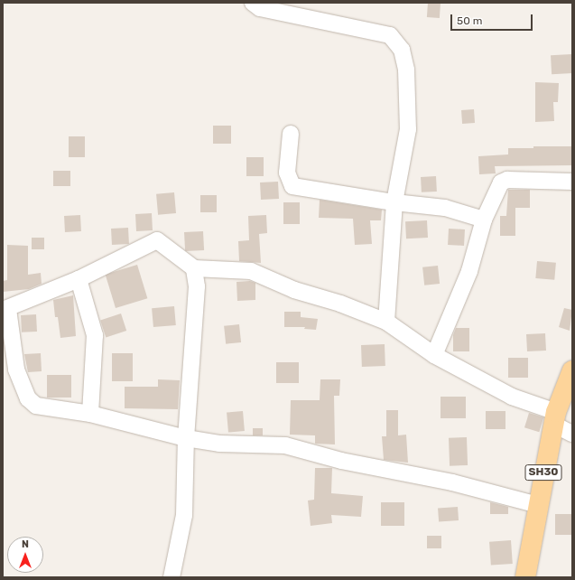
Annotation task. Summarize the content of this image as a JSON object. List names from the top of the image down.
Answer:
{
  "streets": {
    "main road": ["SH30"]
  },
  "scale_bar": "50 m",
  "north": "top"
}
